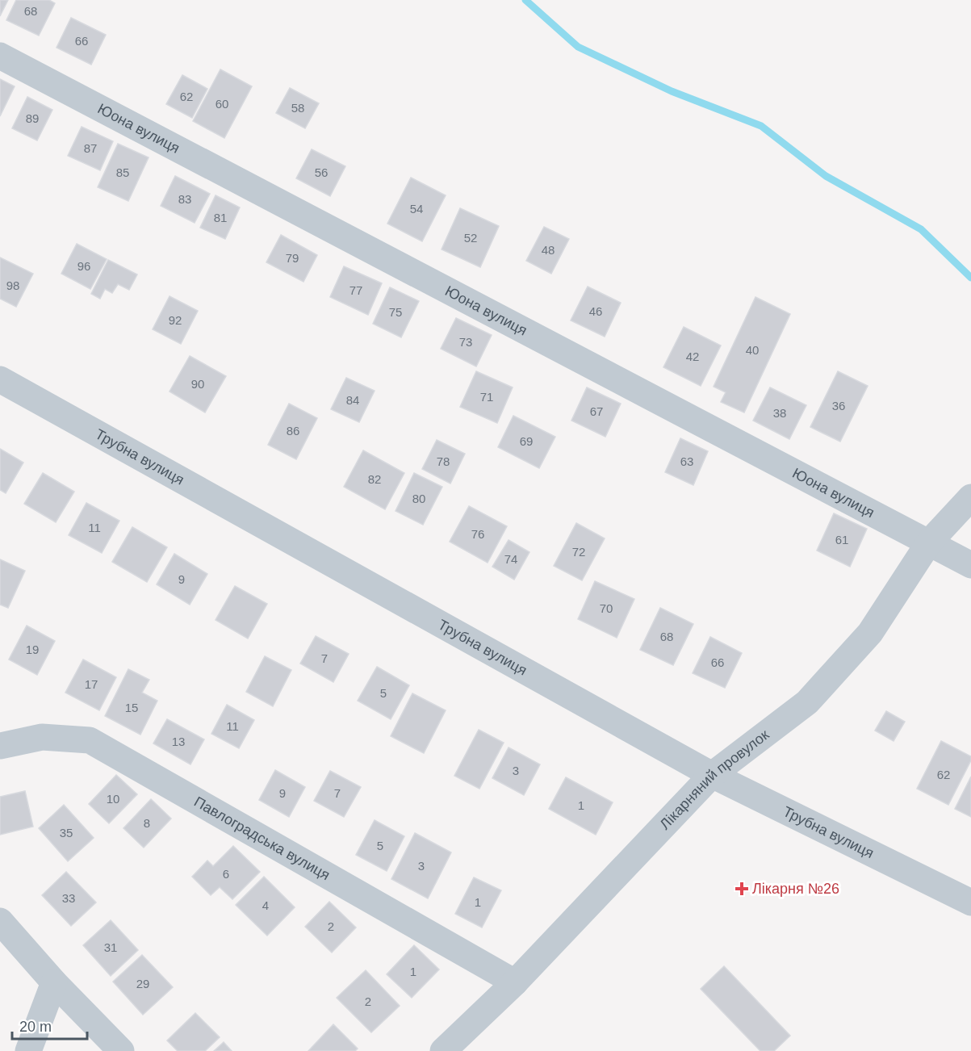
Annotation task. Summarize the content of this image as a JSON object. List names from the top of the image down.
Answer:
{
  "streets": {
    "street": [
      "Юона вулиця",
      "Трубна вулиця",
      "Лікарняний провулок",
      "Павлоградська вулиця"
    ]
  },
  "crossings": [
    ["Юона вулиця", "Лікарняний провулок"],
    ["Трубна вулиця", "Лікарняний провулок"],
    ["Лікарняний провулок", "Павлоградська вулиця"]
  ],
  "places": {
    "health": ["Лікарня №26"]
  },
  "house_numbers": [
    "68",
    "66",
    "62",
    "60",
    "58",
    "89",
    "87",
    "85",
    "56",
    "83",
    "54",
    "81",
    "52",
    "48",
    "79",
    "96",
    "98",
    "77",
    "46",
    "75",
    "92",
    "73",
    "40",
    "42",
    "90",
    "71",
    "84",
    "36",
    "67",
    "38",
    "86",
    "69",
    "78",
    "63",
    "82",
    "80",
    "11",
    "76",
    "61",
    "72",
    "74",
    "9",
    "70",
    "68",
    "19",
    "7",
    "66",
    "17",
    "5",
    "15",
    "11",
    "13",
    "3",
    "62",
    "9",
    "7",
    "10",
    "1",
    "8",
    "35",
    "5",
    "3",
    "6",
    "33",
    "1",
    "4",
    "2",
    "31",
    "1",
    "29",
    "2"
  ],
  "scale_bar": "20 m"
}
